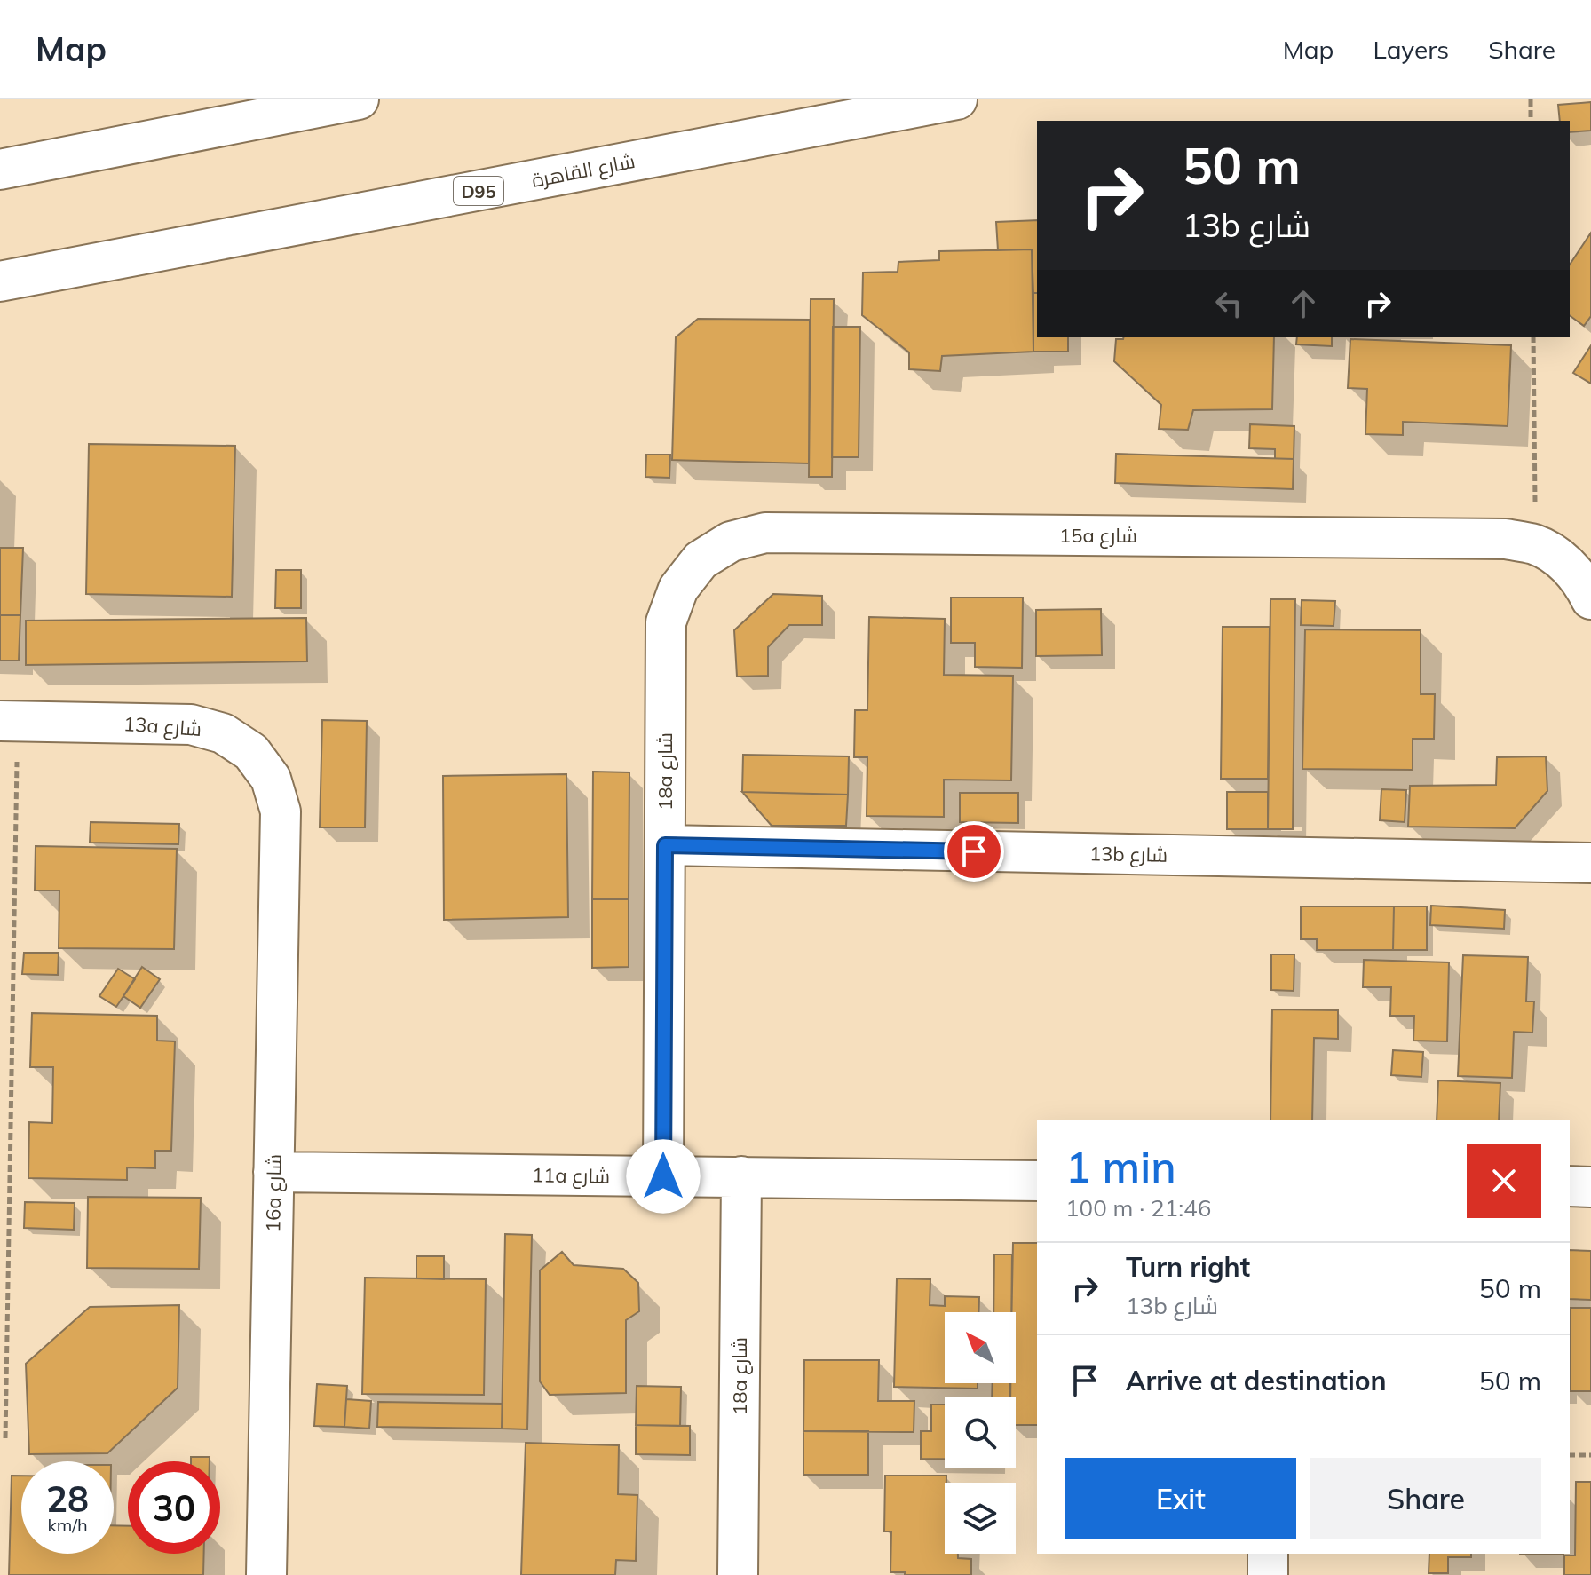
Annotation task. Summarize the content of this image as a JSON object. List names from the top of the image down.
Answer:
{
  "streets": {
    "street": [
      "شارع القاهرة",
      "D95",
      "15a شارع",
      "13a شارع",
      "18a شارع",
      "13b شارع",
      "11a شارع",
      "16a شارع"
    ]
  },
  "crossings": [
    ["15a شارع", "18a شارع"],
    ["13a شارع", "16a شارع"],
    ["18a شارع", "13b شارع"],
    ["18a شارع", "11a شارع"],
    ["11a شارع", "16a شارع"]
  ],
  "north": "top left",
  "page": {
    "header": "Map",
    "nav": ["Map", "Layers", "Share"],
    "turn": ["50 m", "13b شارع"],
    "heading": ["1 min", "100 m · 21:46"],
    "list": [
      {
        "name": "Turn right",
        "note": "13b شارع",
        "value": "50 m"
      },
      {
        "name": "Arrive at destination",
        "value": "50 m"
      }
    ],
    "buttons": ["Exit", "Share"],
    "speed": "28 km/h",
    "limit": "30"
  }
}
